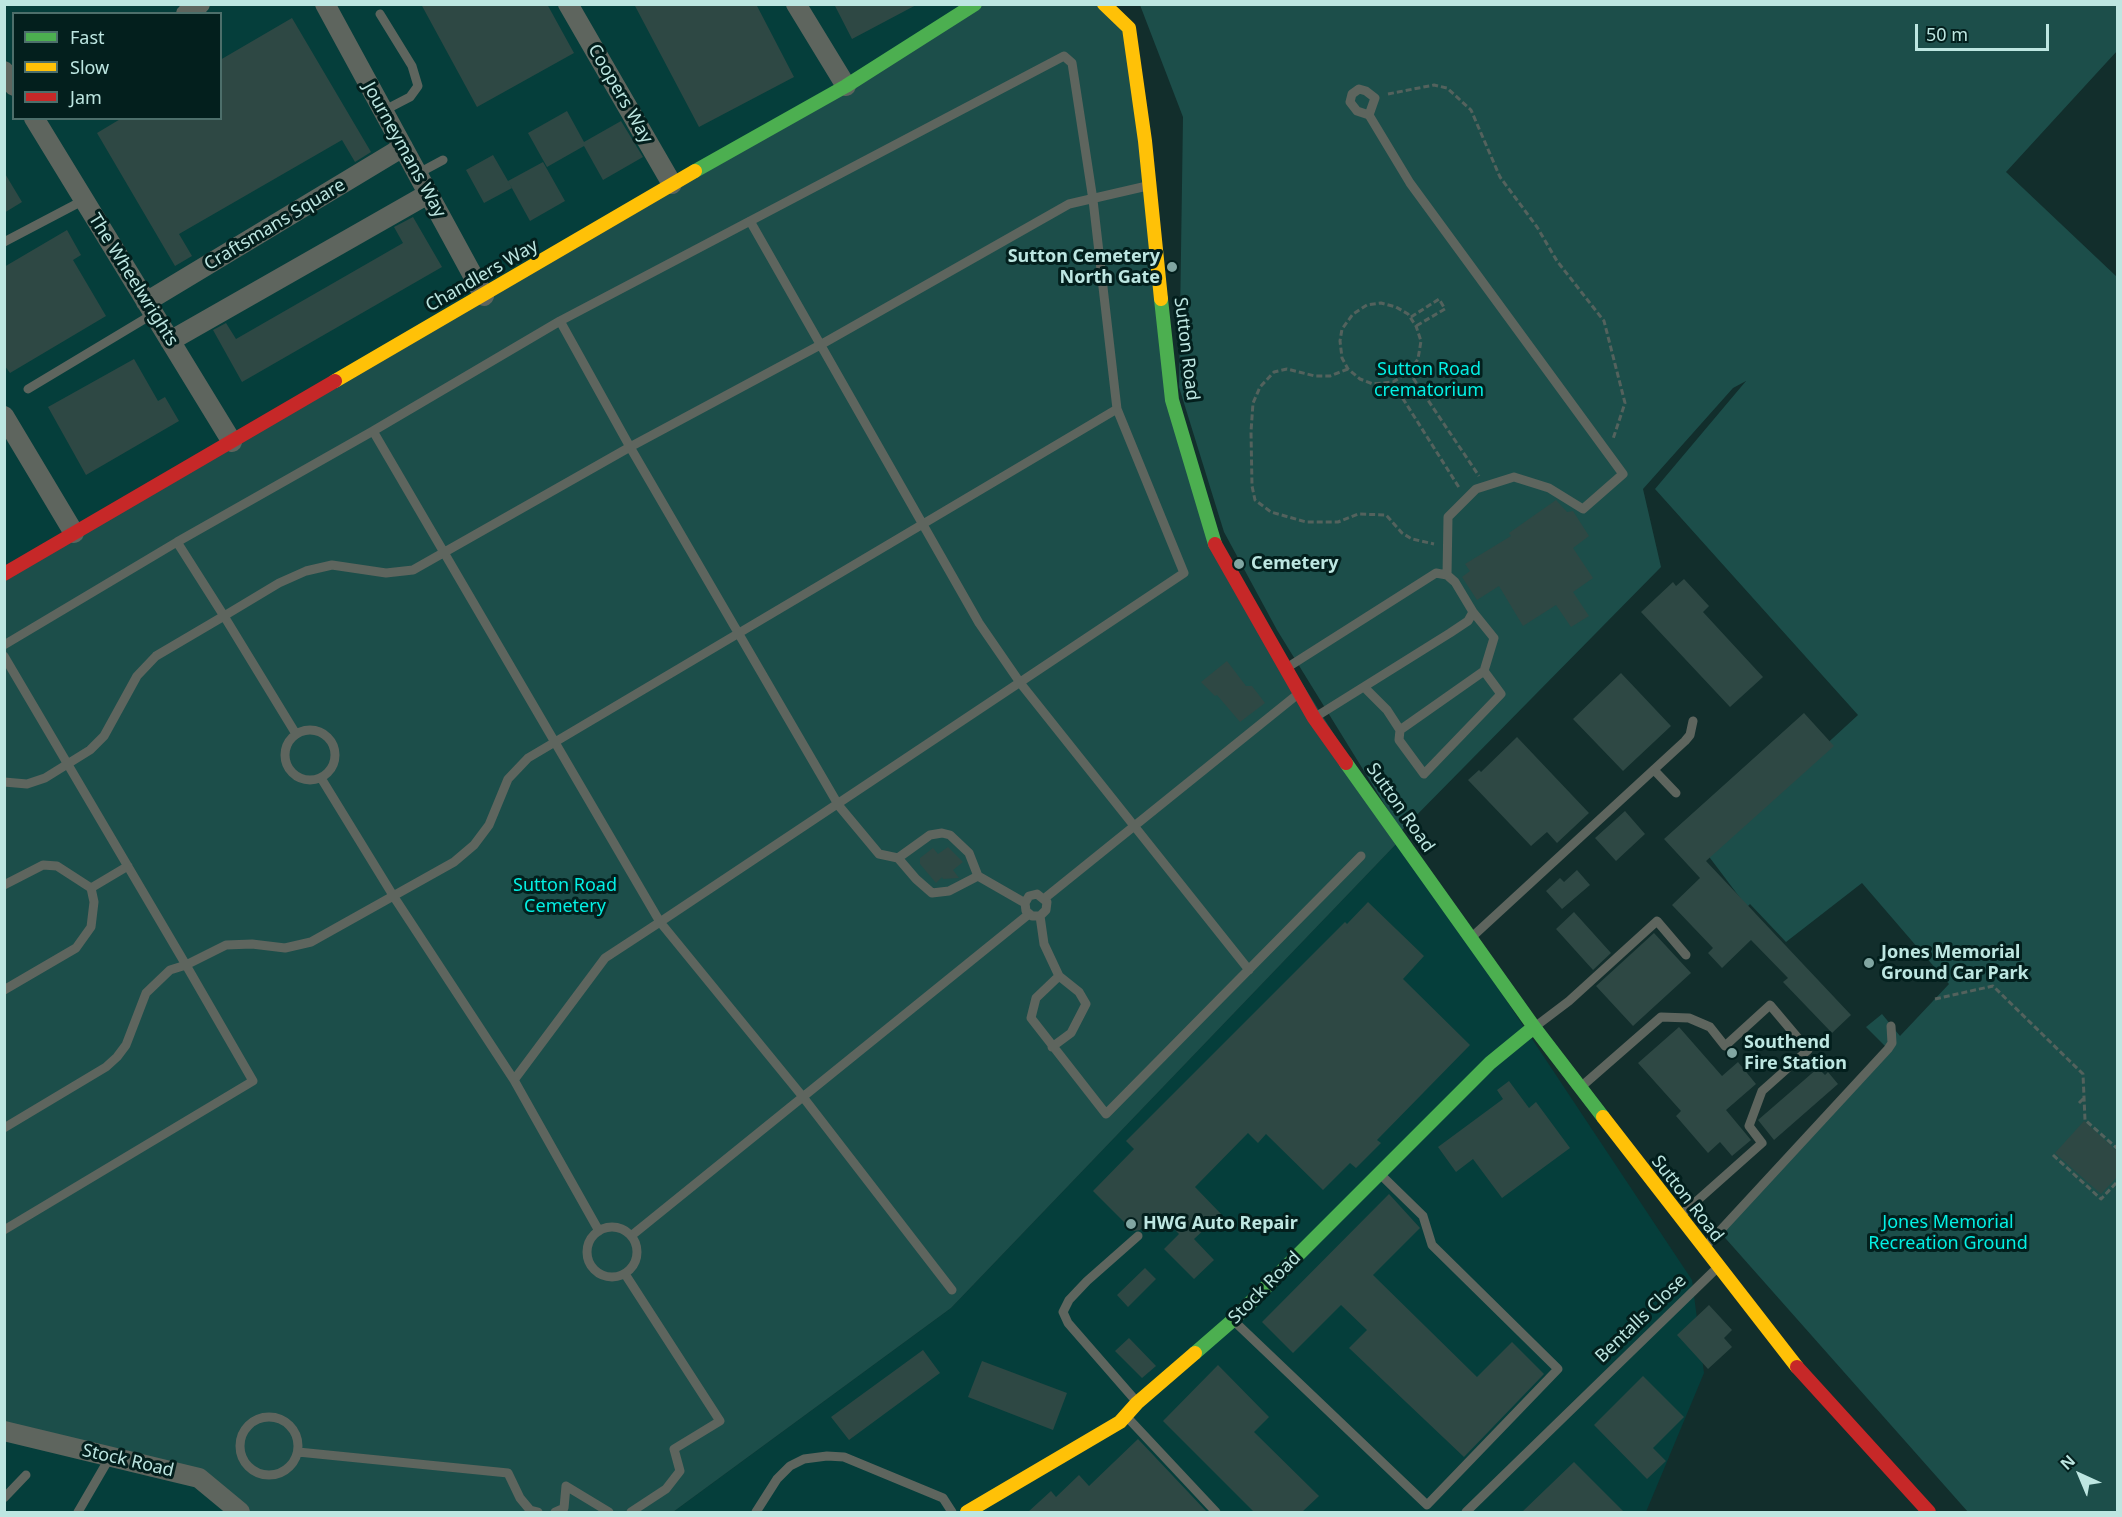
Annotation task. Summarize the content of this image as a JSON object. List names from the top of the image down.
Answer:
{
  "streets": {
    "street": [
      "Coopers Way",
      "Journeymans Way",
      "Craftsmans Square",
      "Chandlers Way",
      "The Wheelwrights",
      "Sutton Road",
      "Stock Road"
    ],
    "lane": ["Bentalls Close"]
  },
  "crossings": [
    ["Coopers Way", "Chandlers Way"],
    ["Journeymans Way", "Craftsmans Square"],
    ["Journeymans Way", "Chandlers Way"],
    ["Craftsmans Square", "The Wheelwrights"],
    ["Chandlers Way", "The Wheelwrights"],
    ["Sutton Road", "Stock Road"],
    ["Sutton Road", "Bentalls Close"]
  ],
  "parks": ["Sutton Road crematorium", "Sutton Road Cemetery", "Jones Memorial Recreation Ground"],
  "places": [
    "Sutton Cemetery North Gate",
    "Cemetery",
    "Jones Memorial Ground Car Park",
    "Southend Fire Station",
    "HWG Auto Repair"
  ],
  "legend": ["Fast", "Slow", "Jam"],
  "scale_bar": "50 m",
  "north": "top left"
}
